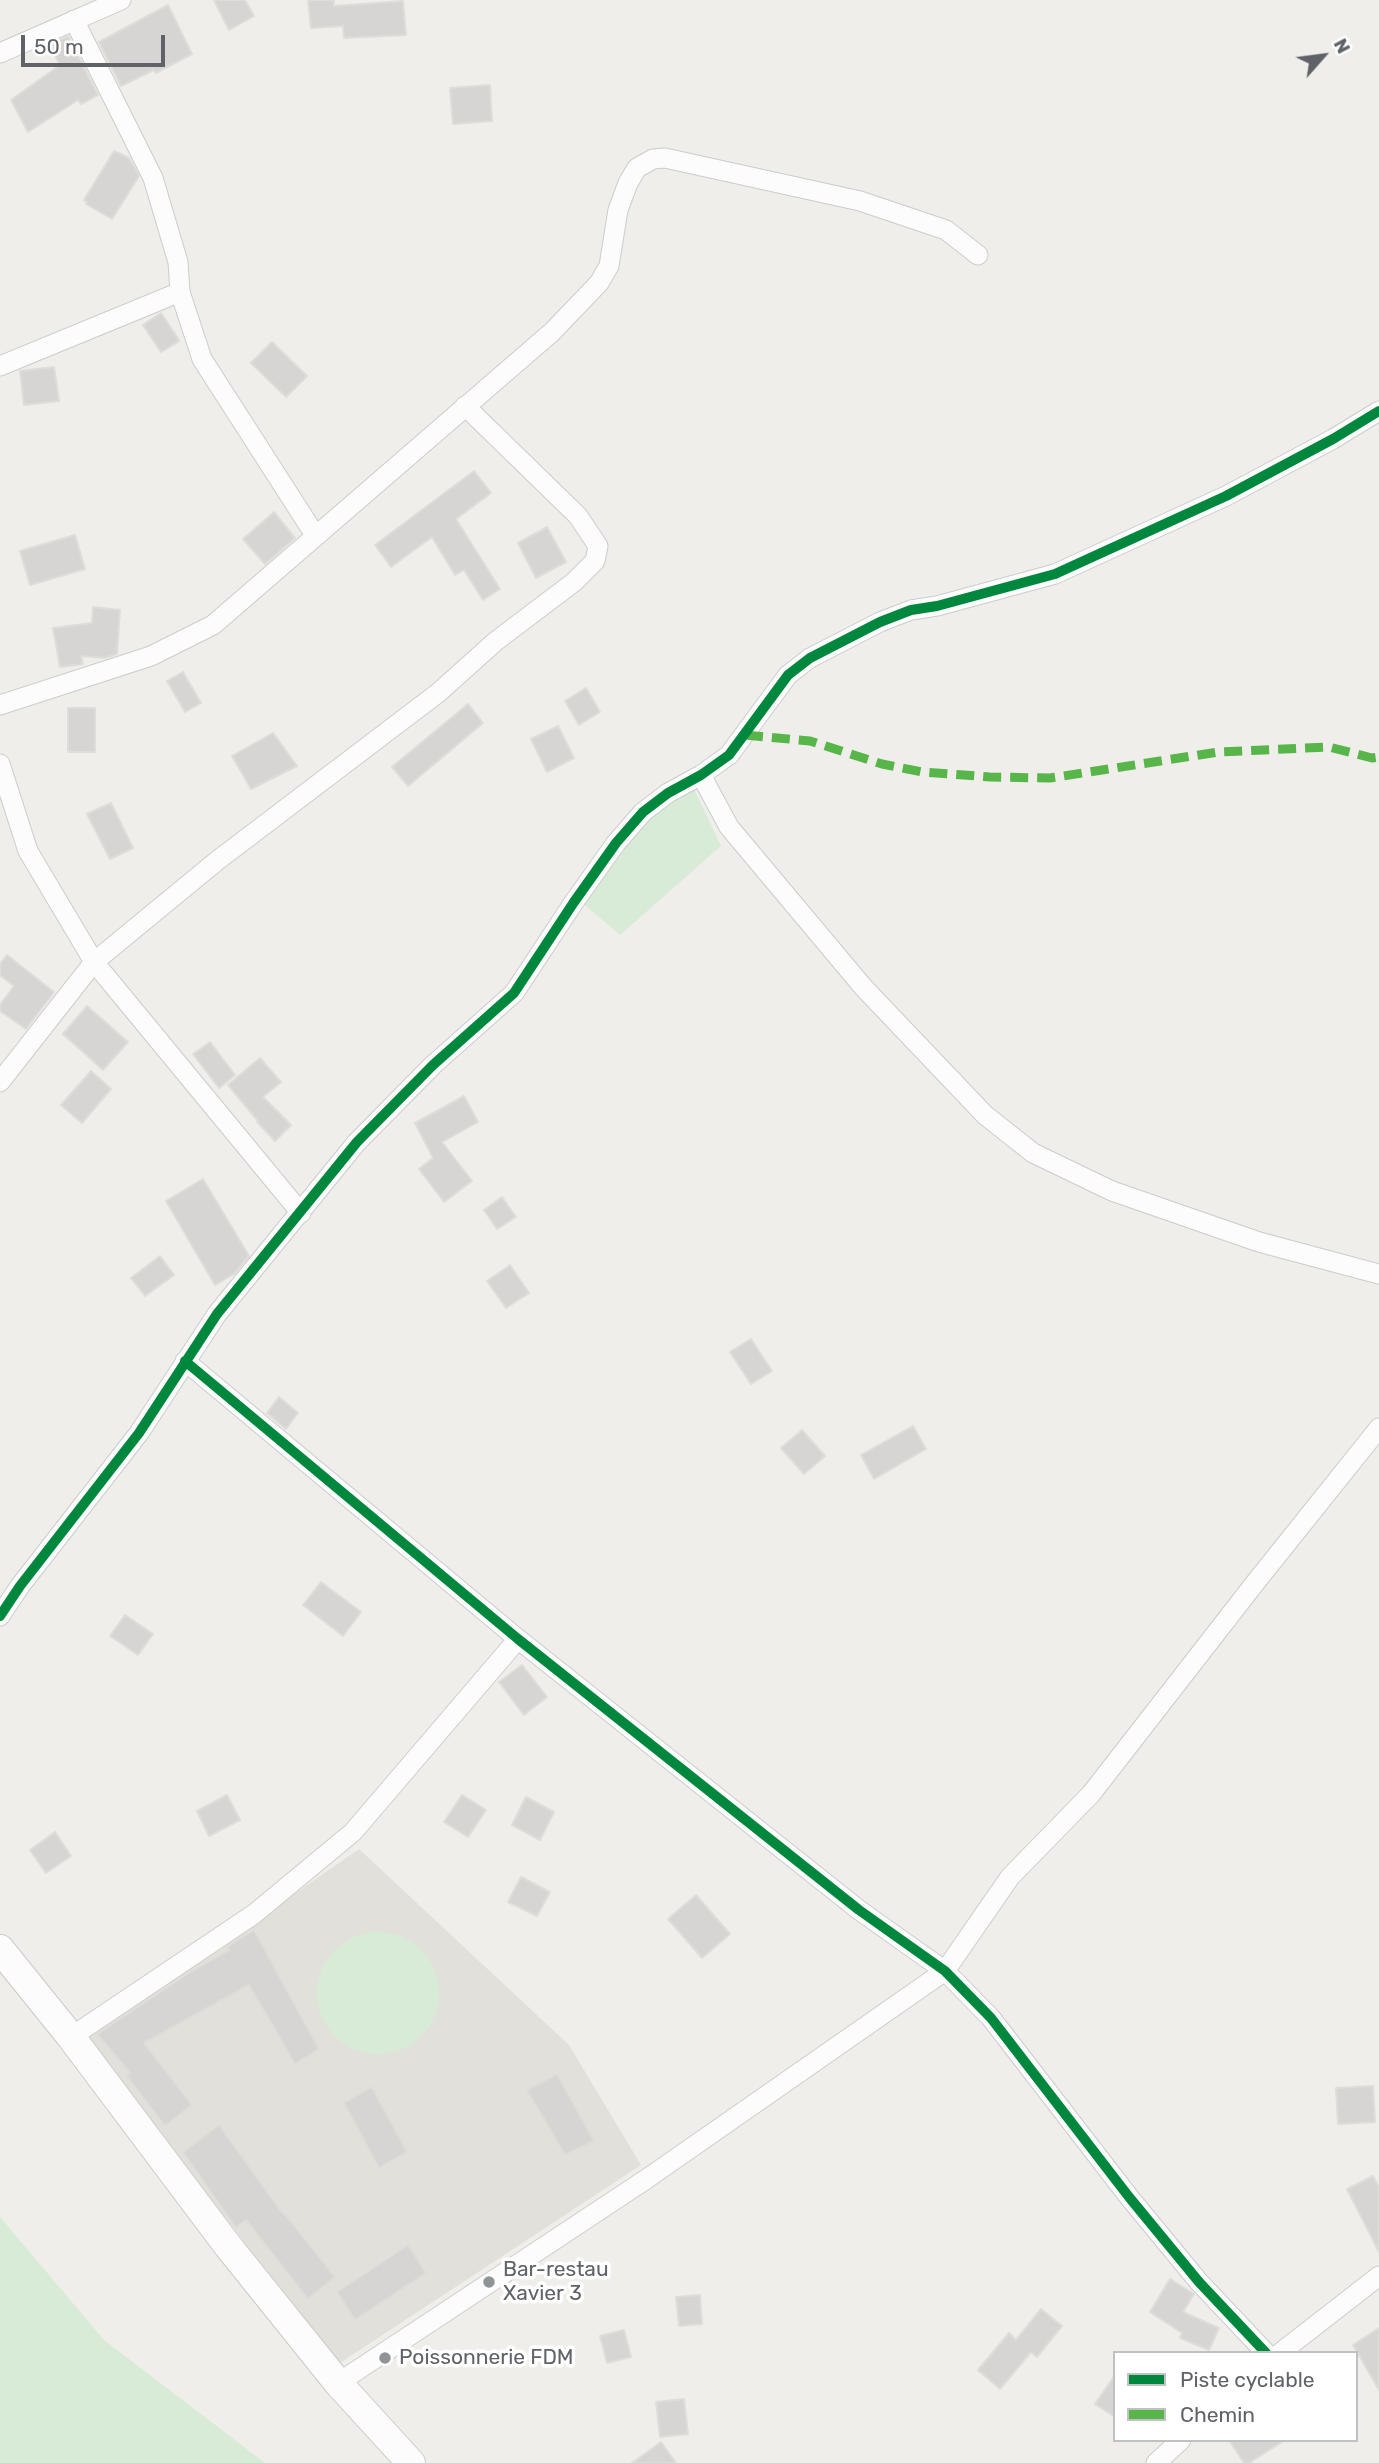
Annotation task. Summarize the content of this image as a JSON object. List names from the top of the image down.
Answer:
{
  "places": ["Bar-restau Xavier 3", "Poissonnerie FDM"],
  "legend": ["Piste cyclable", "Chemin"],
  "scale_bar": "50 m",
  "north": "top right"
}
